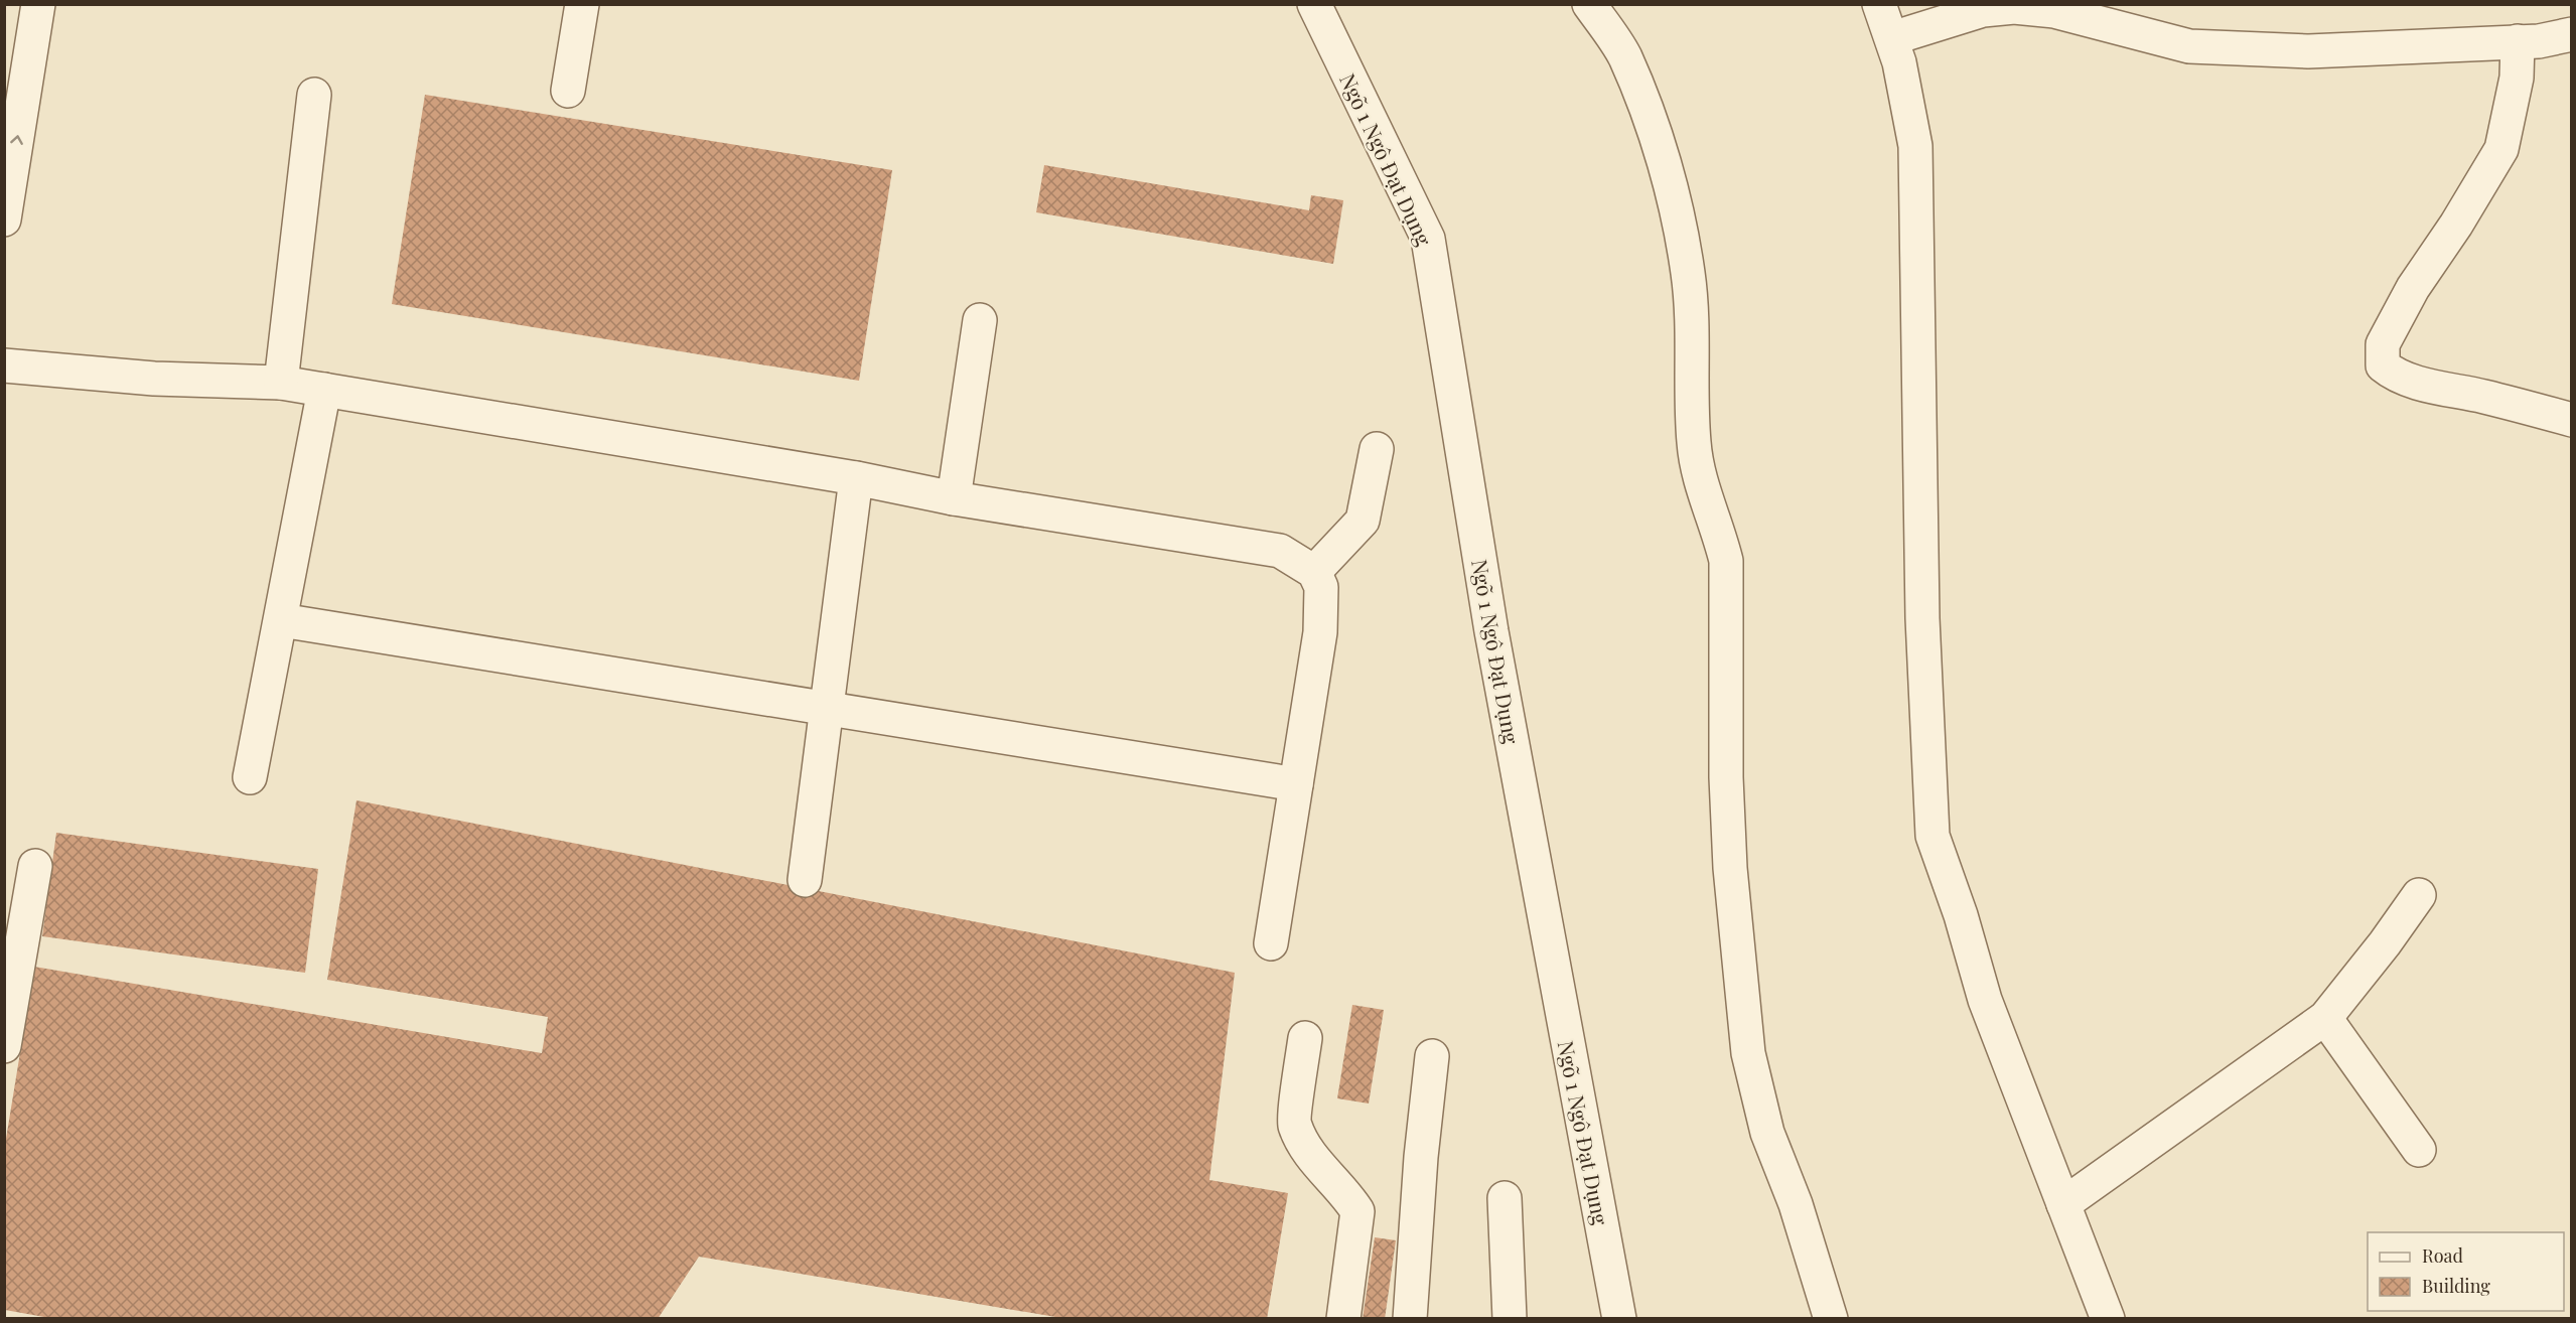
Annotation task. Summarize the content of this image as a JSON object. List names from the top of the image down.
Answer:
{
  "streets": {
    "street": ["Ngõ 1 Ngô Đạt Dụng"]
  },
  "legend": ["Road", "Building"]
}
